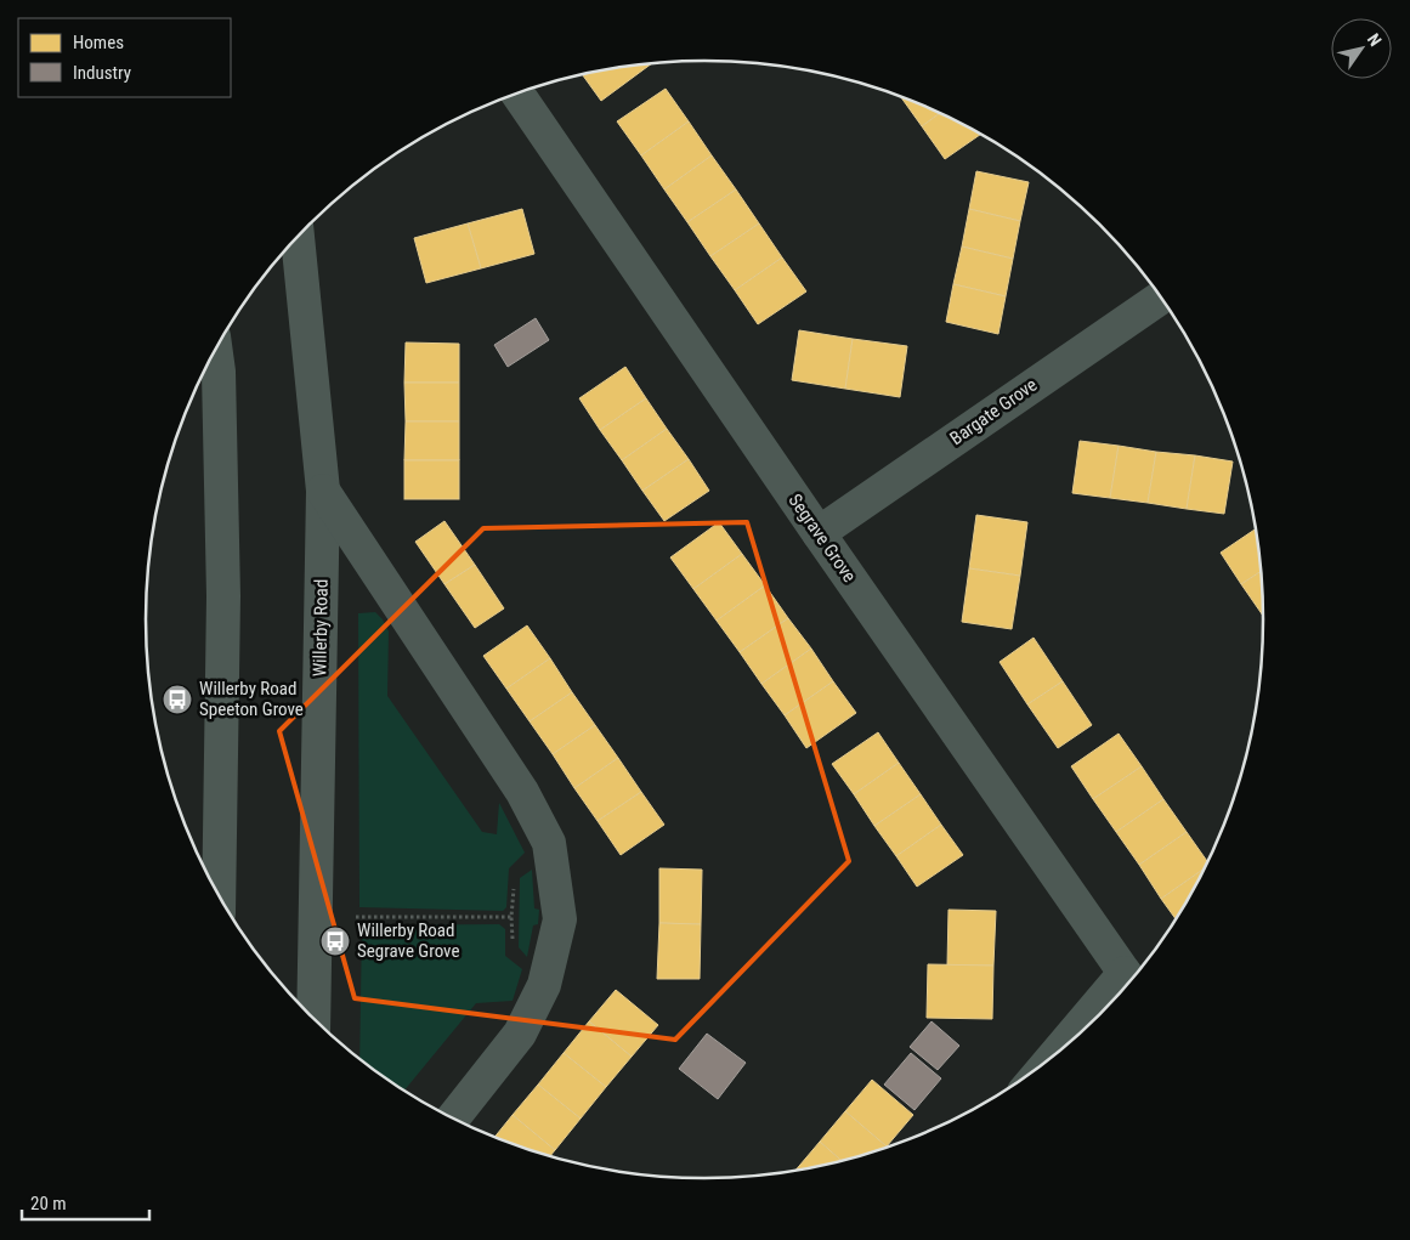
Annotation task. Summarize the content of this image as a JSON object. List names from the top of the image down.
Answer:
{
  "streets": {
    "street": ["Bargate Grove", "Segrave Grove", "Willerby Road"]
  },
  "crossings": [
    ["Bargate Grove", "Segrave Grove"]
  ],
  "places": {
    "bus stop": ["Willerby Road Speeton Grove", "Willerby Road Segrave Grove"]
  },
  "legend": ["Homes", "Industry"],
  "scale_bar": "20 m",
  "north": "top right"
}
